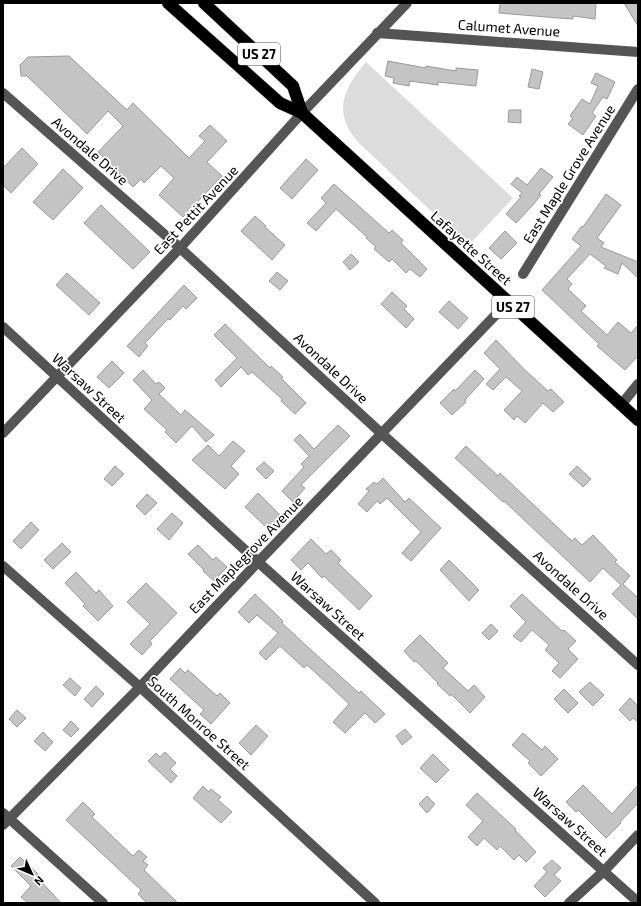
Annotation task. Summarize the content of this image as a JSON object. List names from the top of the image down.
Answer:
{
  "streets": {
    "highway": ["US 27", "Lafayette Street"],
    "street": [
      "Calumet Avenue",
      "Avondale Drive",
      "East Maple Grove Avenue",
      "East Pettit Avenue",
      "Warsaw Street",
      "East Maplegrove Avenue",
      "South Monroe Street"
    ]
  },
  "crossings": [
    ["Calumet Avenue", "East Pettit Avenue"],
    ["Avondale Drive", "East Pettit Avenue"],
    ["Avondale Drive", "East Maplegrove Avenue"],
    ["East Pettit Avenue", "Lafayette Street"],
    ["East Pettit Avenue", "Warsaw Street"],
    ["Lafayette Street", "East Maplegrove Avenue"],
    ["Warsaw Street", "East Maplegrove Avenue"],
    ["East Maplegrove Avenue", "South Monroe Street"]
  ],
  "north": "bottom right"
}
